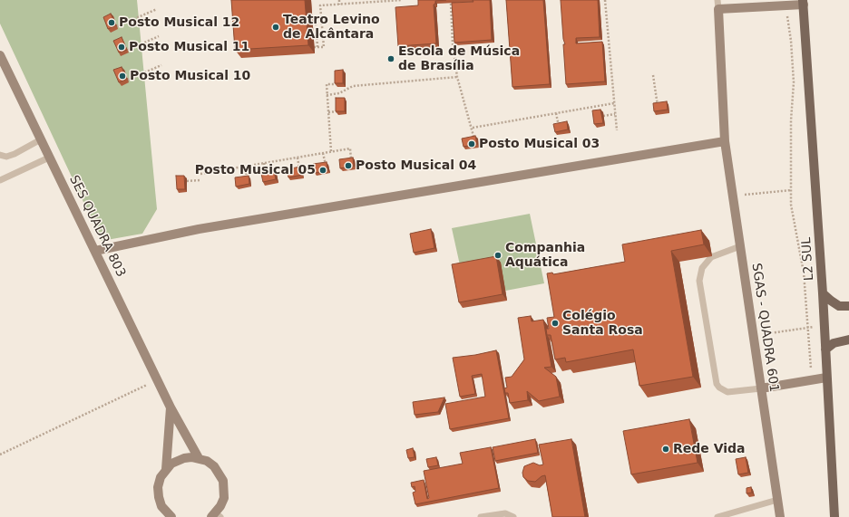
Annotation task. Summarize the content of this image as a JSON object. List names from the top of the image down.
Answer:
{
  "streets": {
    "main road": ["L2 SUL"],
    "street": ["SES QUADRA 803", "SGAS - QUADRA 601"]
  },
  "places": [
    "Posto Musical 12",
    "Teatro Levino de Alcântara",
    "Posto Musical 11",
    "Escola de Música de Brasília",
    "Posto Musical 10",
    "Posto Musical 03",
    "Posto Musical 04",
    "Posto Musical 05",
    "Companhia Aquática",
    "Colégio Santa Rosa",
    "Rede Vida"
  ]
}
